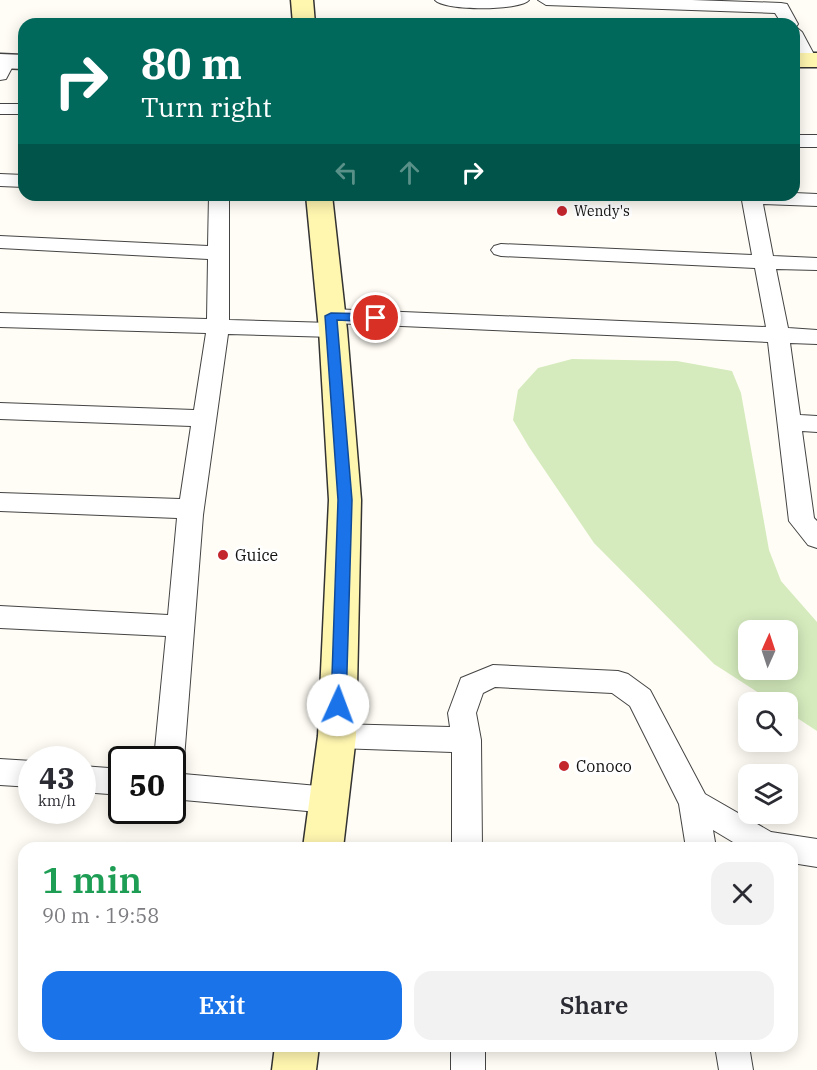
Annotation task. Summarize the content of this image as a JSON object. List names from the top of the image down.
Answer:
{
  "places": ["Wendy's", "Guice", "Conoco"],
  "north": "top",
  "page": {
    "turn": ["80 m", "Turn right"],
    "speed": "43 km/h",
    "limit": "50",
    "heading": ["1 min", "90 m · 19:58"],
    "buttons": ["Exit", "Share"]
  }
}
